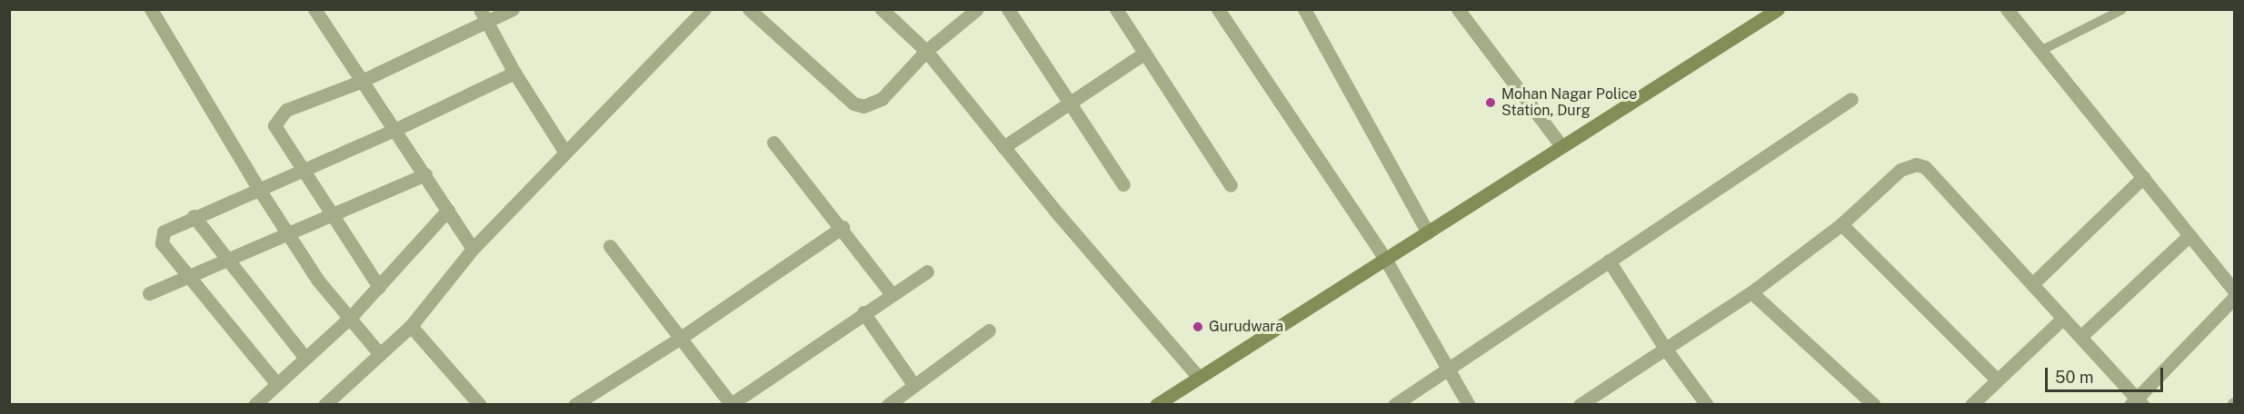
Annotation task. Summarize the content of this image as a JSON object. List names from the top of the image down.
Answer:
{
  "places": ["Mohan Nagar Police Station, Durg", "Gurudwara"],
  "scale_bar": "50 m"
}
